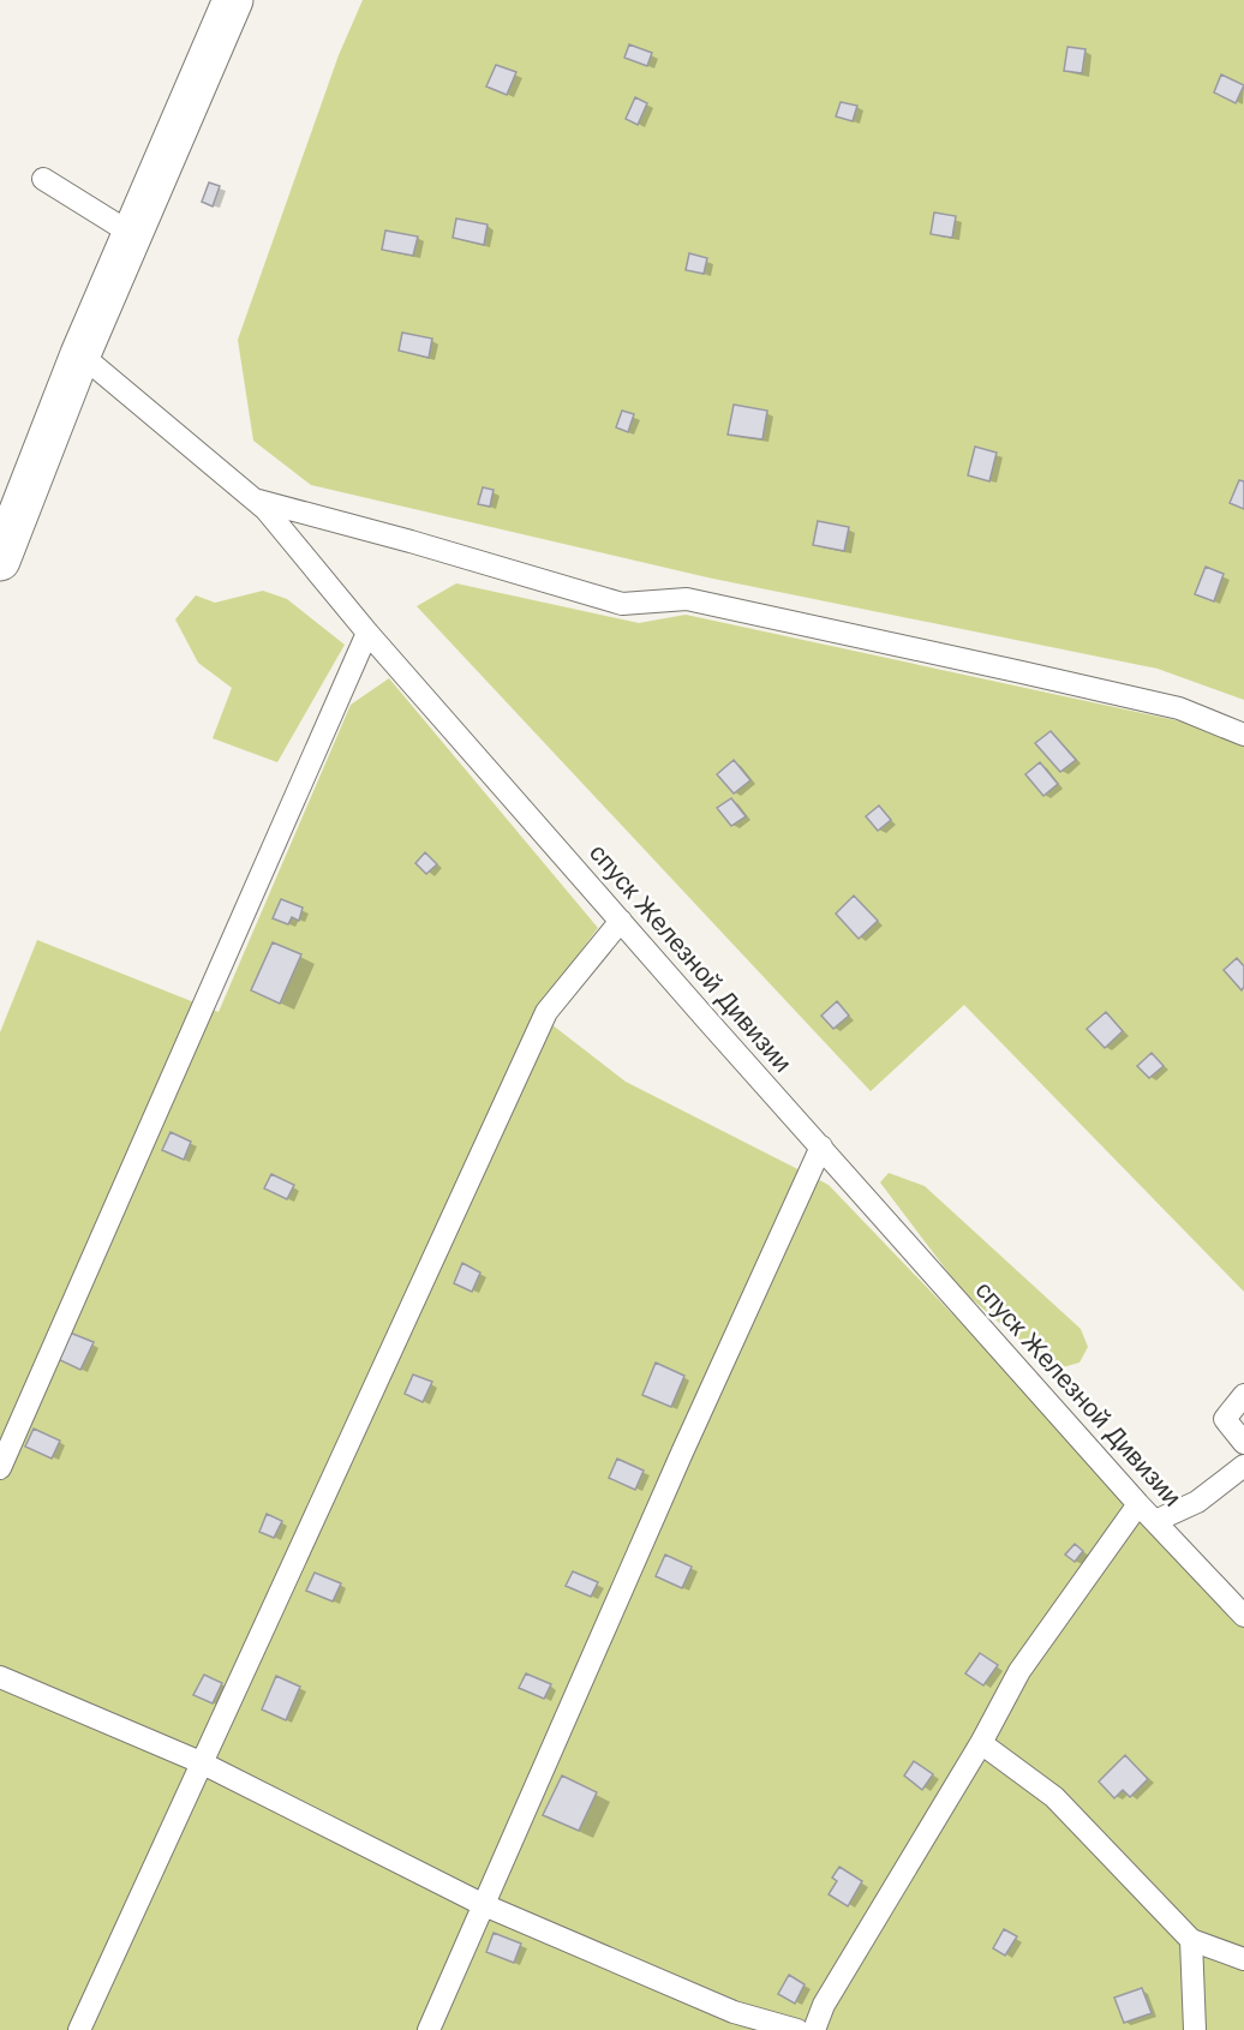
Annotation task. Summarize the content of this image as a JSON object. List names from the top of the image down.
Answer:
{
  "streets": {
    "lane": ["спуск Железной Дивизии"]
  }
}
